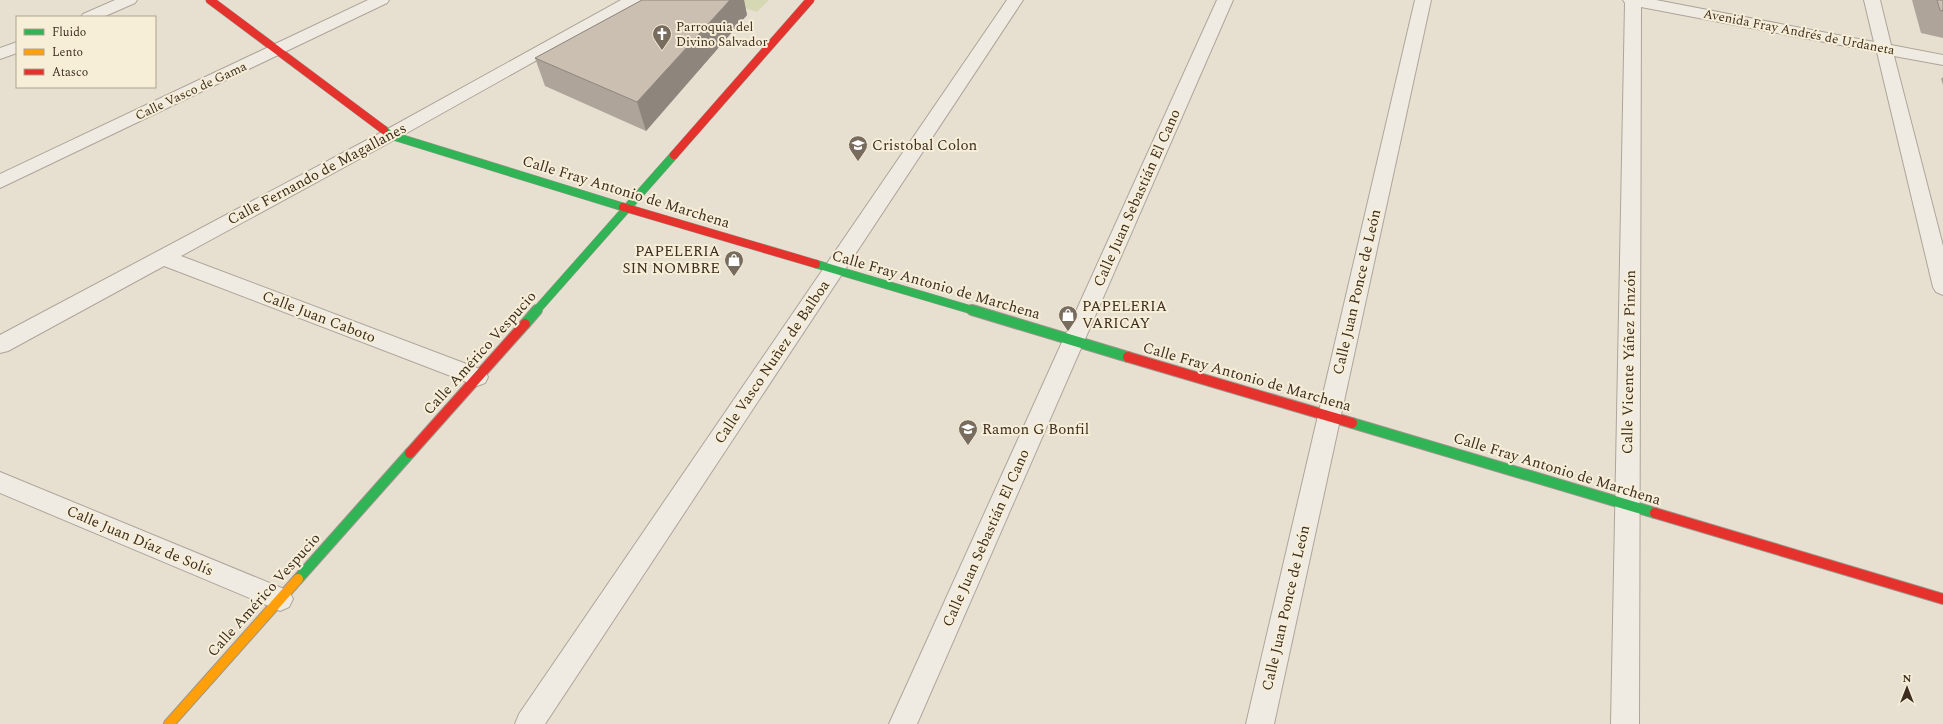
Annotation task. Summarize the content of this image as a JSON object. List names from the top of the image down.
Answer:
{
  "streets": {
    "street": [
      "Avenida Fray Andrés de Urdaneta",
      "Calle Vasco de Gama",
      "Calle Fernando de Magallanes",
      "Calle Fray Antonio de Marchena",
      "Calle Juan Sebastián El Cano",
      "Calle Juan Ponce de León",
      "Calle Juan Caboto",
      "Calle Américo Vespucio",
      "Calle Vasco Nuñez de Balboa",
      "Calle Vicente Yáñez Pinzón",
      "Calle Juan Díaz de Solís"
    ]
  },
  "crossings": [
    ["Avenida Fray Andrés de Urdaneta", "Calle Vicente Yáñez Pinzón"],
    ["Calle Vasco de Gama", "Calle Fray Antonio de Marchena"],
    ["Calle Fernando de Magallanes", "Calle Fray Antonio de Marchena"],
    ["Calle Fernando de Magallanes", "Calle Juan Caboto"],
    ["Calle Fray Antonio de Marchena", "Calle Juan Sebastián El Cano"],
    ["Calle Fray Antonio de Marchena", "Calle Juan Ponce de León"],
    ["Calle Fray Antonio de Marchena", "Calle Américo Vespucio"],
    ["Calle Fray Antonio de Marchena", "Calle Vasco Nuñez de Balboa"],
    ["Calle Fray Antonio de Marchena", "Calle Vicente Yáñez Pinzón"],
    ["Calle Juan Caboto", "Calle Américo Vespucio"],
    ["Calle Américo Vespucio", "Calle Juan Díaz de Solís"]
  ],
  "places": {
    "church": ["Parroquia del Divino Salvador"],
    "school or university": ["Cristobal Colon", "Ramon G Bonfil"],
    "shop": ["PAPELERIA SIN NOMBRE", "PAPELERIA VARICAY"]
  },
  "legend": ["Fluido", "Lento", "Atasco"],
  "north": "top"
}
